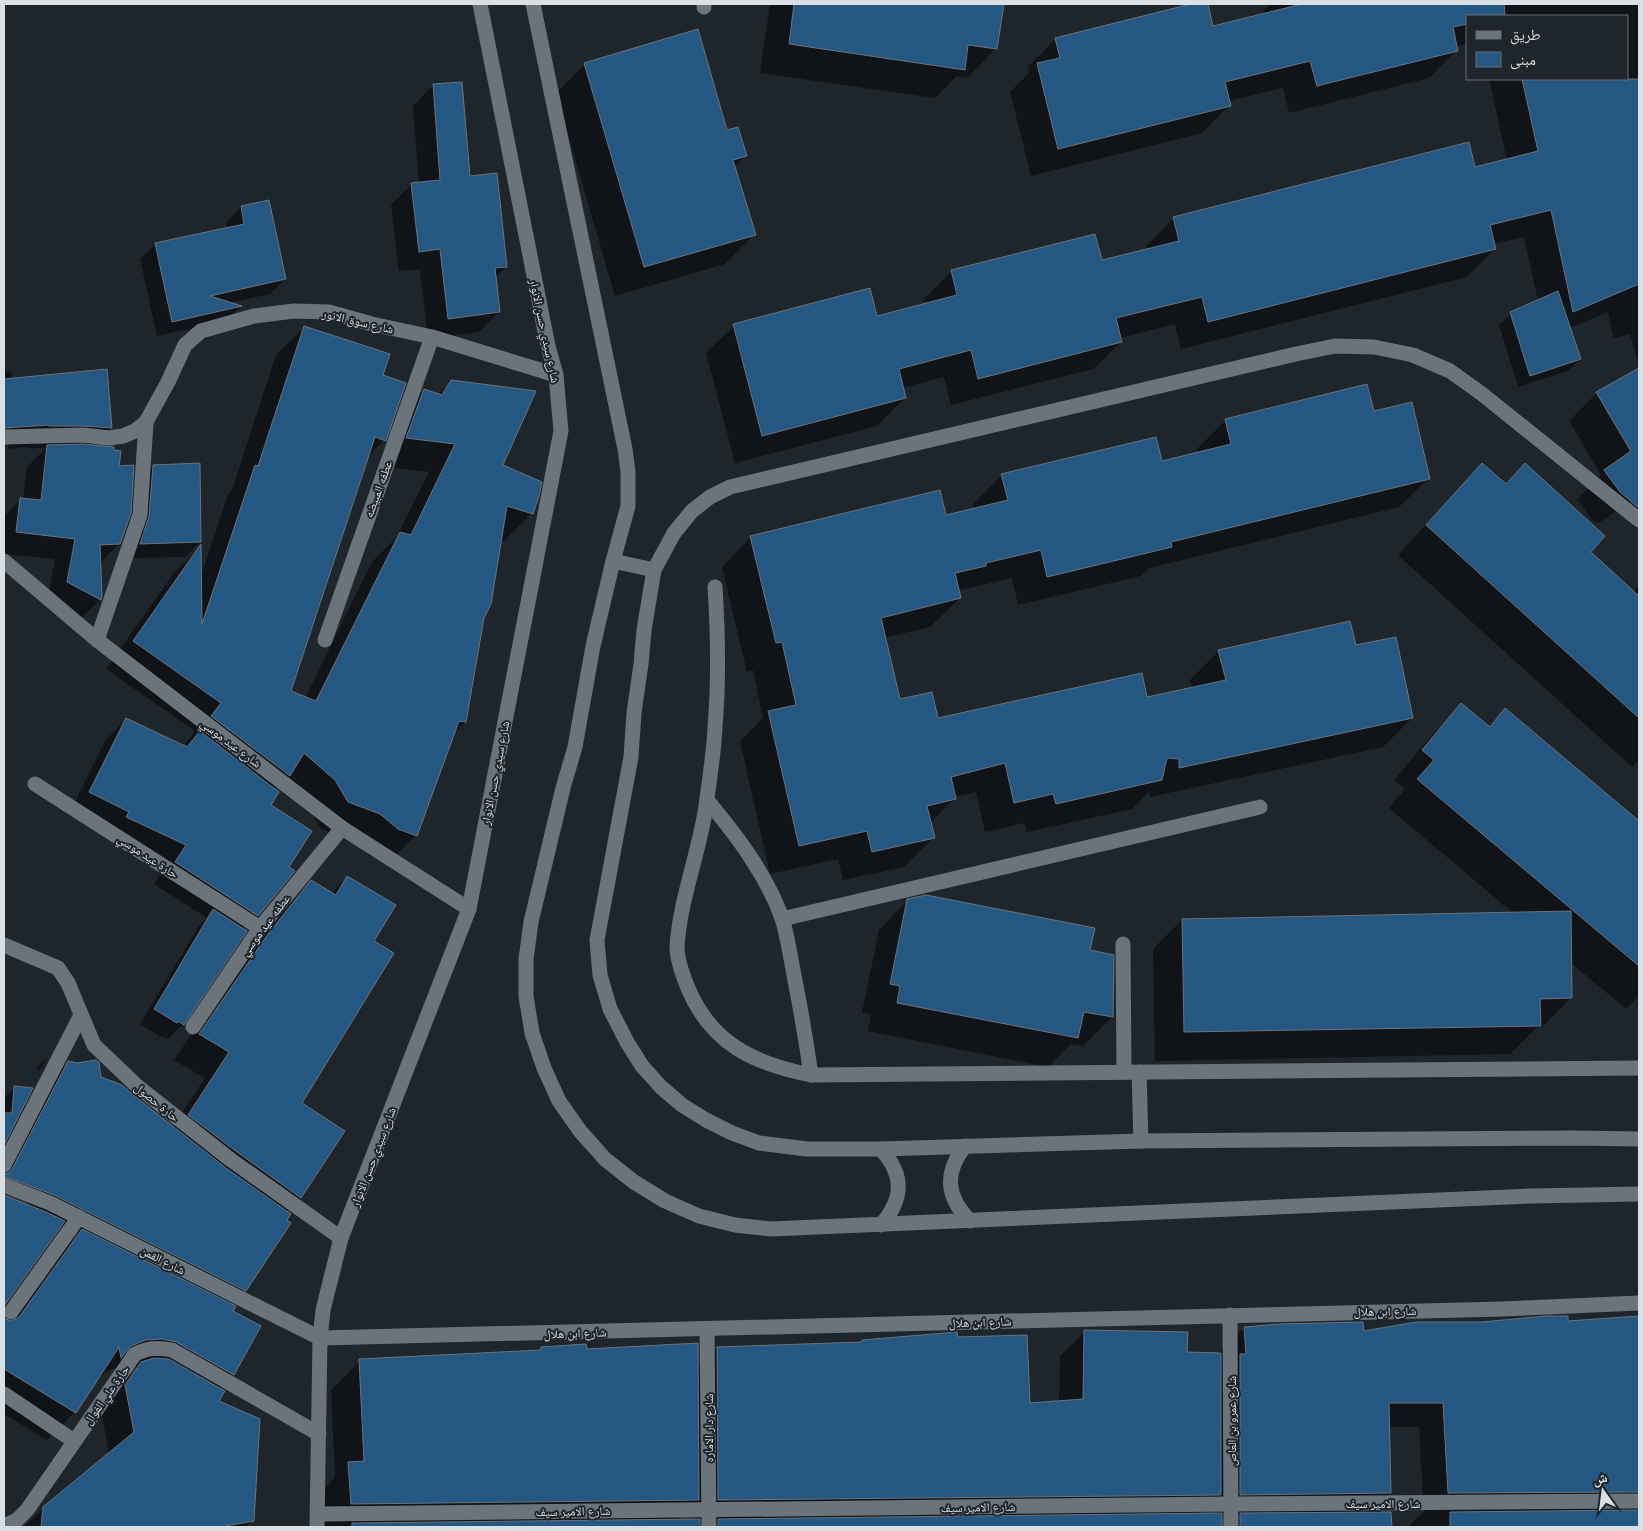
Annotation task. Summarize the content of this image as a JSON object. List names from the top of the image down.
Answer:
{
  "streets": {
    "street": [
      "شارع سوق الانور",
      "شارع سيدي حسن الانوار",
      "عطفه المبيضه",
      "شارع عيد موسي",
      "حارة عيد موسي",
      "عطفه عيد موسي",
      "حارة حصول",
      "شارع القمن",
      "شارع ابن هلال",
      "حارة علي الفوال",
      "شارع عمرو بن العاص",
      "شارع دار الاماره",
      "شارع الامير سيف"
    ]
  },
  "crossings": [
    ["شارع سوق الانور", "شارع سيدي حسن الانوار"],
    ["شارع سوق الانور", "عطفه المبيضه"],
    ["شارع سيدي حسن الانوار", "شارع عيد موسي"],
    ["شارع سيدي حسن الانوار", "حارة حصول"],
    ["شارع سيدي حسن الانوار", "شارع القمن"],
    ["شارع سيدي حسن الانوار", "شارع ابن هلال"],
    ["شارع سيدي حسن الانوار", "حارة علي الفوال"],
    ["شارع سيدي حسن الانوار", "شارع الامير سيف"],
    ["شارع عيد موسي", "عطفه عيد موسي"],
    ["حارة عيد موسي", "عطفه عيد موسي"],
    ["شارع القمن", "شارع ابن هلال"],
    ["شارع ابن هلال", "شارع عمرو بن العاص"],
    ["شارع ابن هلال", "شارع دار الاماره"],
    ["شارع عمرو بن العاص", "شارع الامير سيف"],
    ["شارع دار الاماره", "شارع الامير سيف"]
  ],
  "legend": ["طريق", "مبنى"],
  "north": "top"
}
